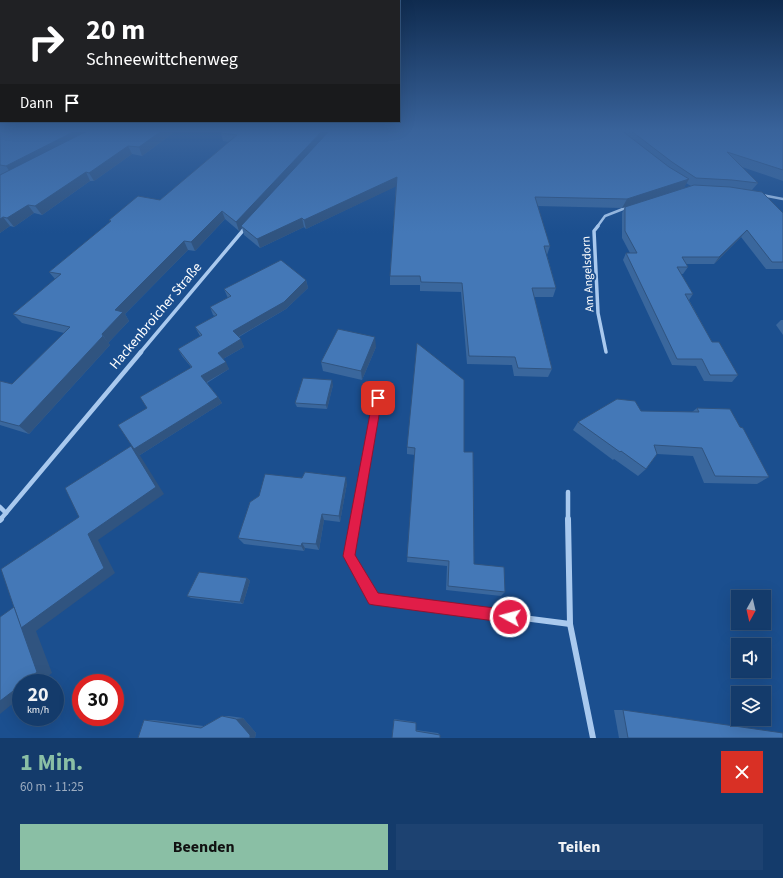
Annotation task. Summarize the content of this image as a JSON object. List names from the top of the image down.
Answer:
{
  "streets": {
    "street": ["Am Angelsdorn", "Hackenbroicher Straße"]
  },
  "north": "bottom",
  "page": {
    "turn": ["20 m", "Schneewittchenweg"],
    "then": "Dann",
    "speed": "20 km/h",
    "limit": "30",
    "heading": ["1 Min.", "60 m · 11:25"],
    "buttons": ["Beenden", "Teilen"]
  }
}
